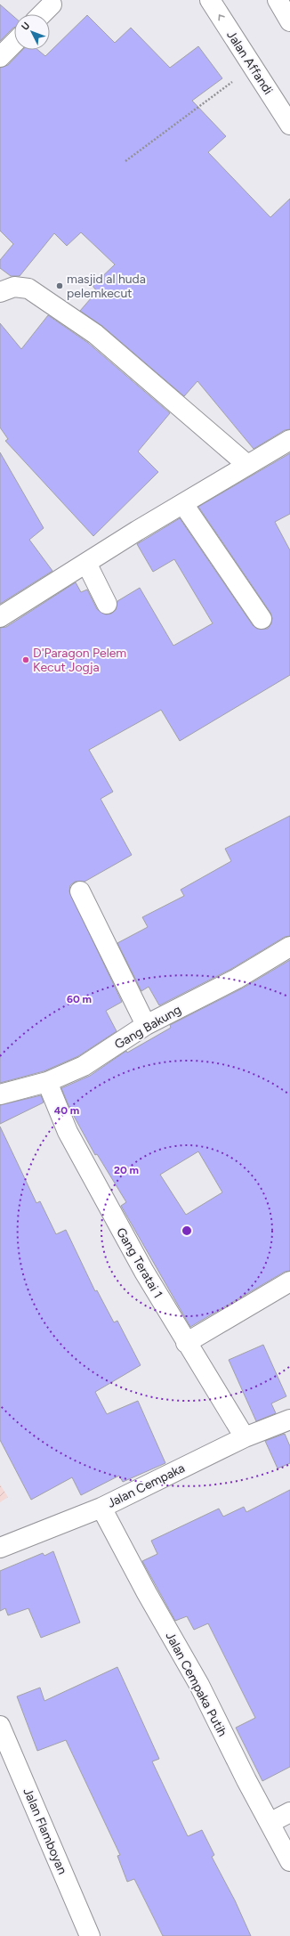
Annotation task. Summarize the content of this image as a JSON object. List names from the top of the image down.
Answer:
{
  "streets": {
    "street": [
      "Jalan Affandi",
      "Gang Bakung",
      "Gang Teratai 1",
      "Jalan Cempaka",
      "Jalan Cempaka Putih",
      "Jalan Flamboyan"
    ]
  },
  "crossings": [
    ["Gang Bakung", "Gang Teratai 1"],
    ["Gang Teratai 1", "Jalan Cempaka"],
    ["Jalan Cempaka", "Jalan Cempaka Putih"]
  ],
  "one_way": ["Jalan Affandi"],
  "places": ["masjid al huda pelemkecut", "D'Paragon Pelem Kecut Jogja"],
  "north": "top left",
  "rings": ["60 m", "40 m", "20 m"]
}
